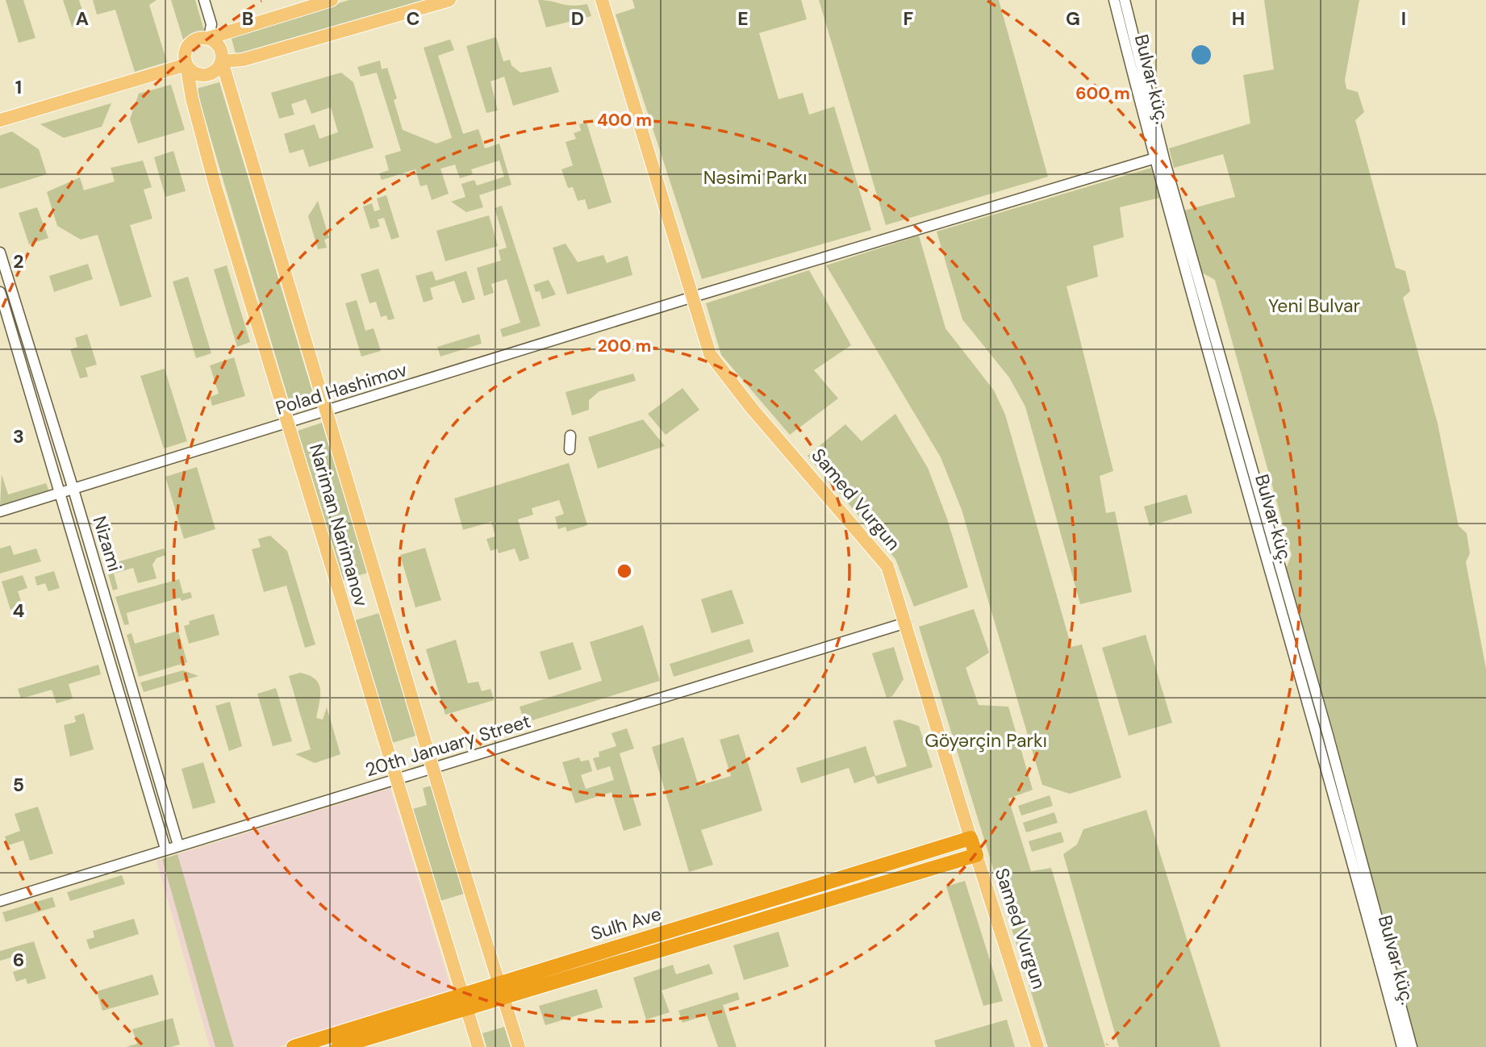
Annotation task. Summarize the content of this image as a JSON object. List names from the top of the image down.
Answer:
{
  "streets": {
    "highway": ["Samed Vurgun", "Sulh Ave"],
    "main road": ["Nariman Narimanov"],
    "street": [
      "Bulvar küç.",
      "Polad Hashimov",
      "Nizami",
      "20th January Street"
    ]
  },
  "crossings": [
    ["Bulvar küç.", "Polad Hashimov"],
    ["Polad Hashimov", "Samed Vurgun"],
    ["Polad Hashimov", "Nariman Narimanov"],
    ["Polad Hashimov", "Nizami"],
    ["Samed Vurgun", "20th January Street"],
    ["Samed Vurgun", "Sulh Ave"],
    ["Nariman Narimanov", "20th January Street"],
    ["Nariman Narimanov", "Sulh Ave"],
    ["Nizami", "20th January Street"]
  ],
  "parks": ["Nəsimi Parkı", "Yeni Bulvar", "Göyərçin Parkı"],
  "grid": {
    "columns": [
      "A",
      "B",
      "C",
      "D",
      "E",
      "F",
      "G",
      "H",
      "I"
    ],
    "rows": [
      "1",
      "2",
      "3",
      "4",
      "5",
      "6"
    ]
  },
  "rings": ["600 m", "400 m", "200 m"]
}
